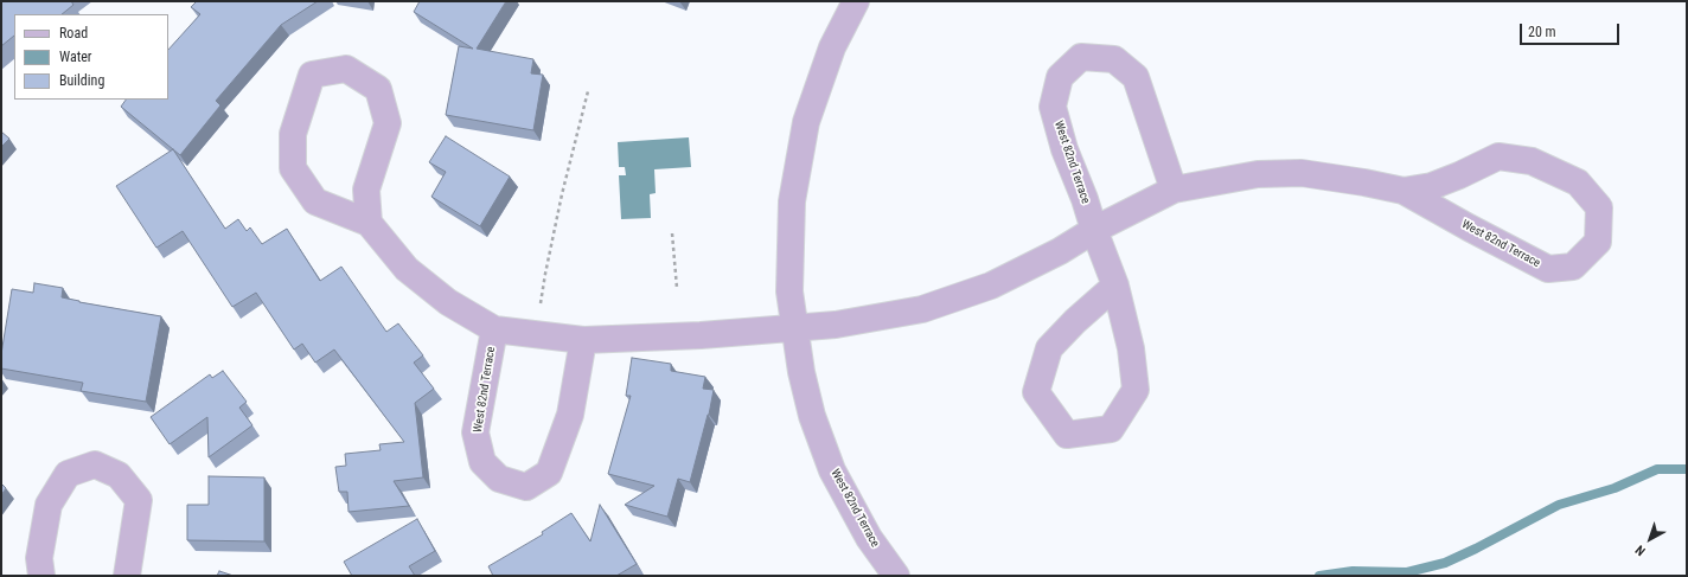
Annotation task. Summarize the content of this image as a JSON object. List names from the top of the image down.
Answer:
{
  "streets": {
    "street": ["West 82nd Terrace"]
  },
  "legend": ["Road", "Water", "Building"],
  "scale_bar": "20 m",
  "north": "bottom left"
}
